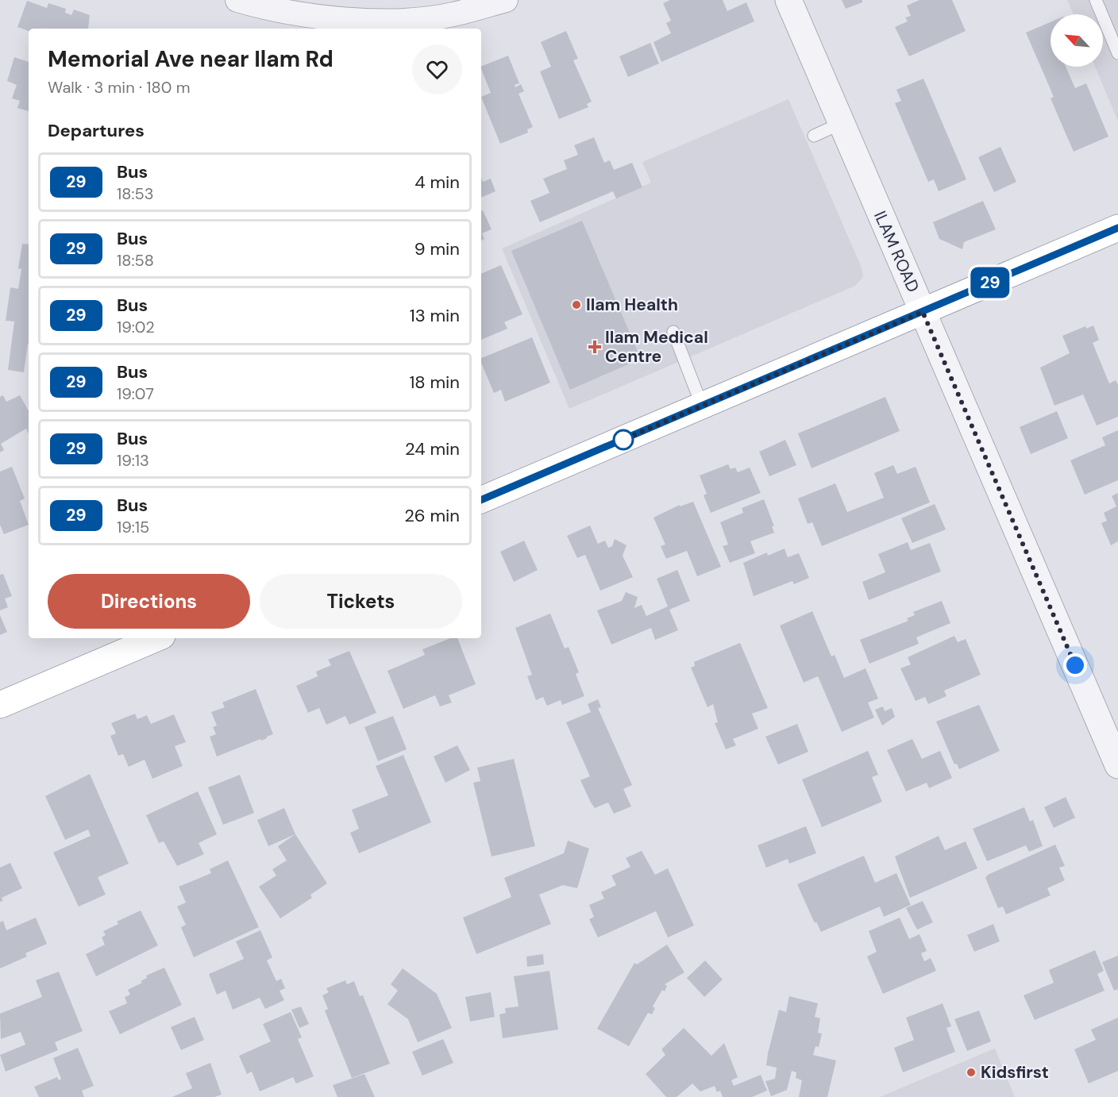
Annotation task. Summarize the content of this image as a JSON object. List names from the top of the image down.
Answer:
{
  "streets": {
    "street": ["ILAM ROAD"]
  },
  "places": {
    "other": ["Ilam Health", "Kidsfirst"],
    "health": ["Ilam Medical Centre"]
  },
  "lines": ["bus line 29"],
  "north": "top left",
  "page": {
    "on_map": "29",
    "heading": [
      ["Memorial Ave near Ilam Rd", "Walk · 3 min · 180 m"],
      "Departures"
    ],
    "list": [
      {
        "mark": "29",
        "name": "Bus",
        "note": "18:53",
        "value": "4 min"
      },
      {
        "mark": "29",
        "name": "Bus",
        "note": "18:58",
        "value": "9 min"
      },
      {
        "mark": "29",
        "name": "Bus",
        "note": "19:02",
        "value": "13 min"
      },
      {
        "mark": "29",
        "name": "Bus",
        "note": "19:07",
        "value": "18 min"
      },
      {
        "mark": "29",
        "name": "Bus",
        "note": "19:13",
        "value": "24 min"
      },
      {
        "mark": "29",
        "name": "Bus",
        "note": "19:15",
        "value": "26 min"
      }
    ],
    "buttons": ["Directions", "Tickets"]
  }
}
